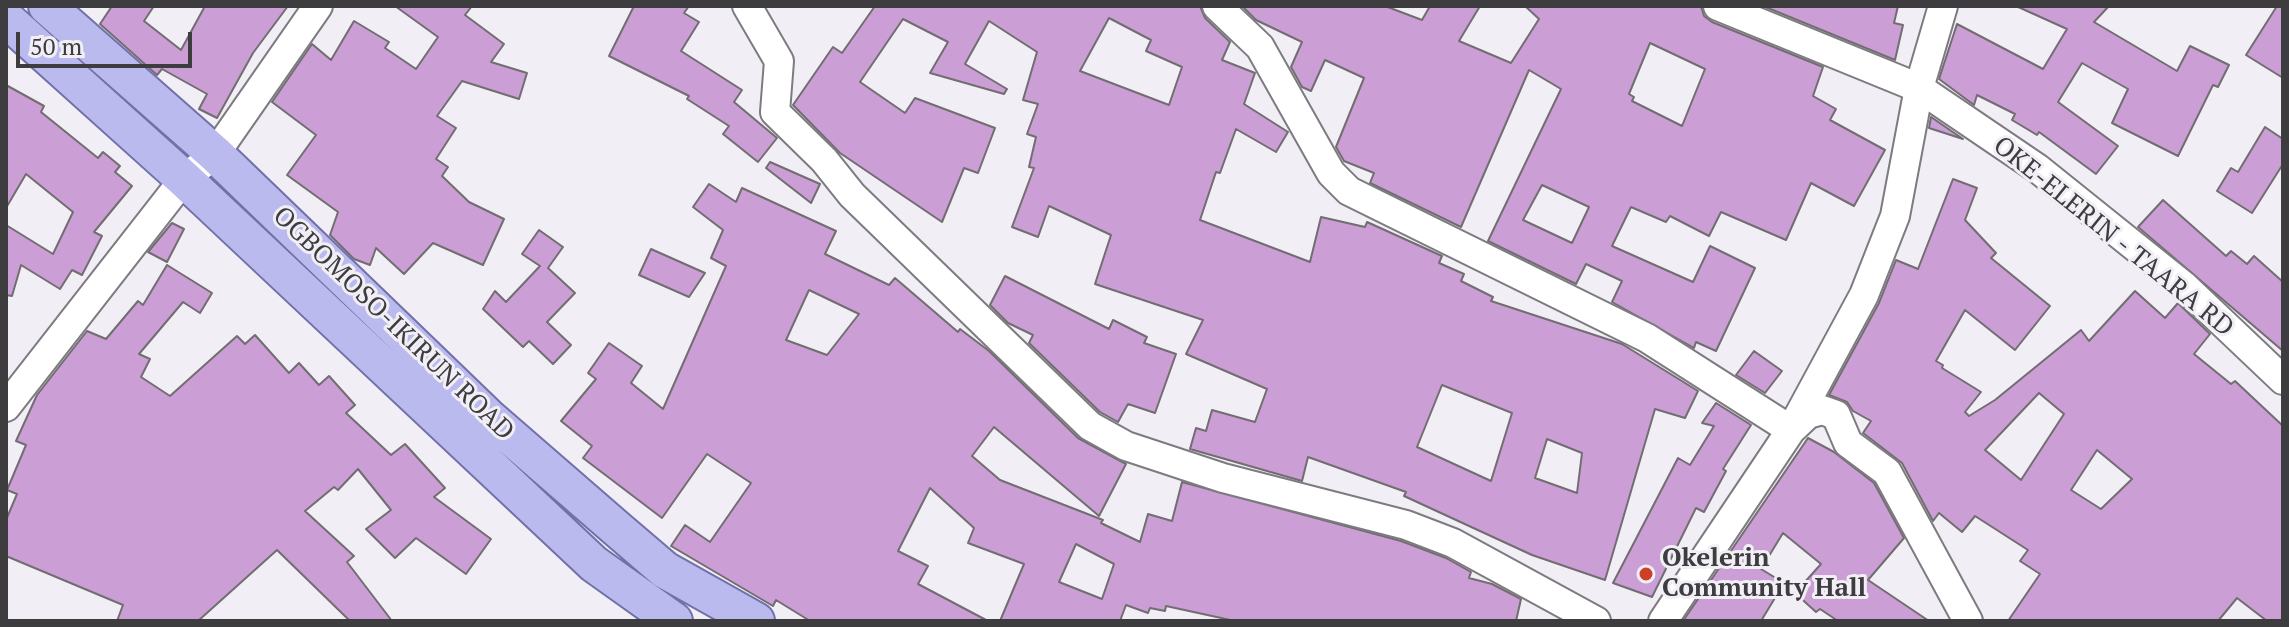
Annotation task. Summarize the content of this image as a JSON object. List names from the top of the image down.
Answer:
{
  "streets": {
    "main road": ["OGBOMOSO-IKIRUN ROAD"],
    "street": ["OKE-ELERIN - TAARA RD"]
  },
  "places": ["Okelerin Community Hall"],
  "scale_bar": "50 m"
}
